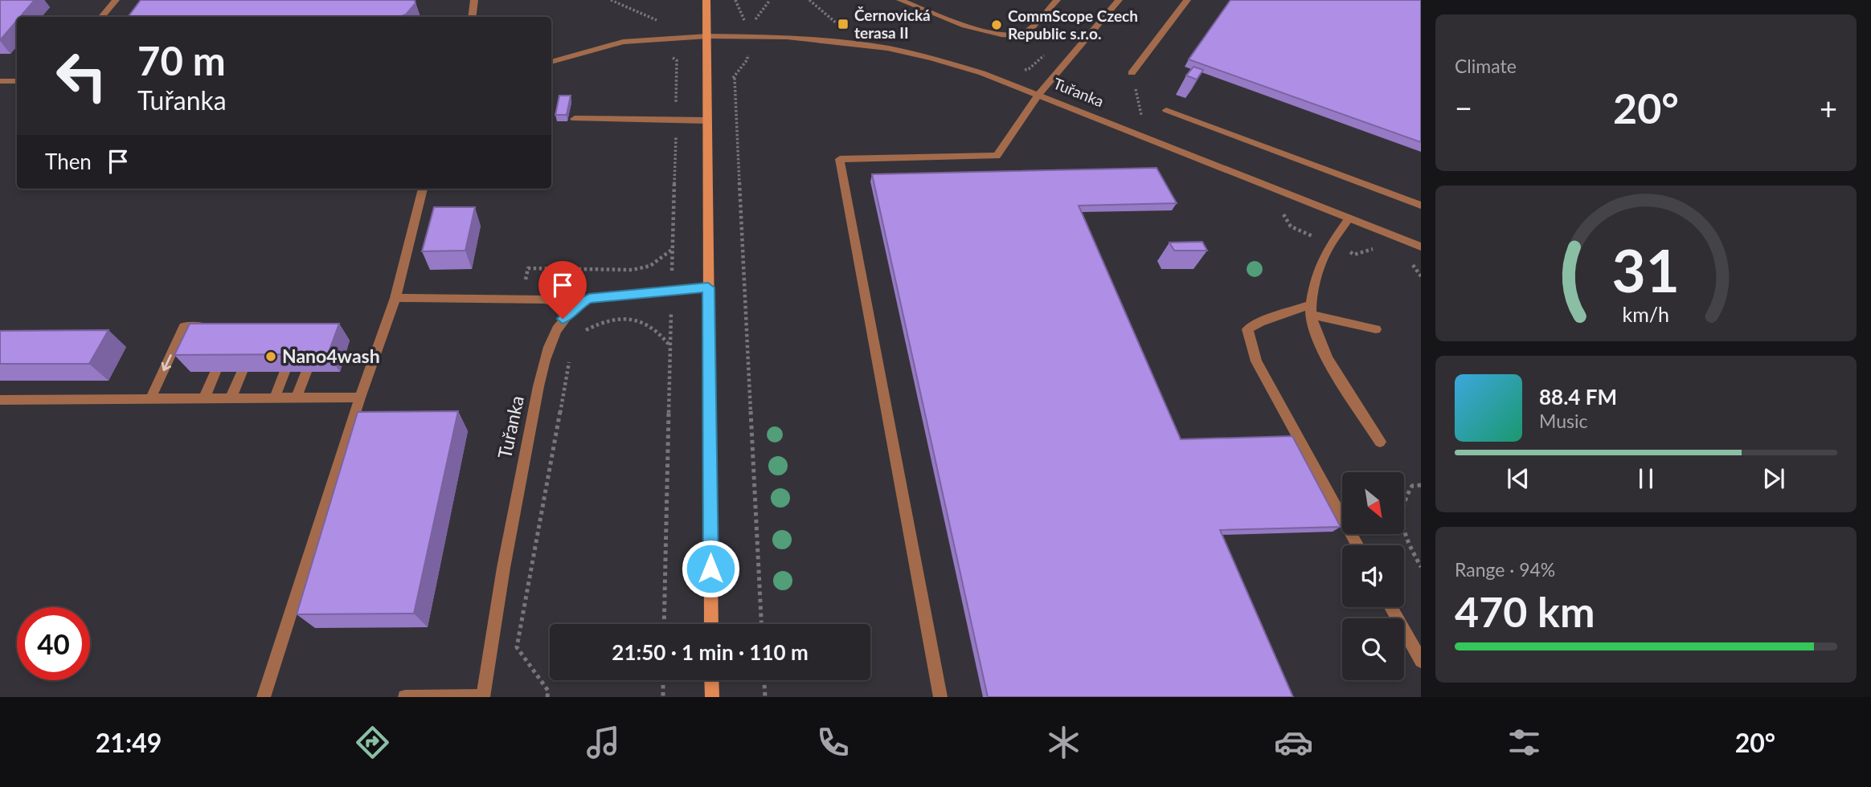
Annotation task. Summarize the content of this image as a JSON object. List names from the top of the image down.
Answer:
{
  "streets": {
    "street": ["Tuřanka"]
  },
  "places": {
    "transit": ["Černovická terasa II"],
    "other": ["CommScope Czech Republic s.r.o.", "Nano4wash"]
  },
  "north": "bottom right",
  "page": {
    "tile": [
      "Climate",
      ["Range · 94%", "470 km"]
    ],
    "turn": ["70 m", "Tuřanka"],
    "heat": ["−", "20°", "+"],
    "then": "Then",
    "song": ["88.4 FM", "Music"],
    "limit": "40",
    "trip": "21:50 · 1 min · 110 m",
    "tabs": ["21:49", "20°"],
    "gauge": ["31", "km/h"]
  }
}
